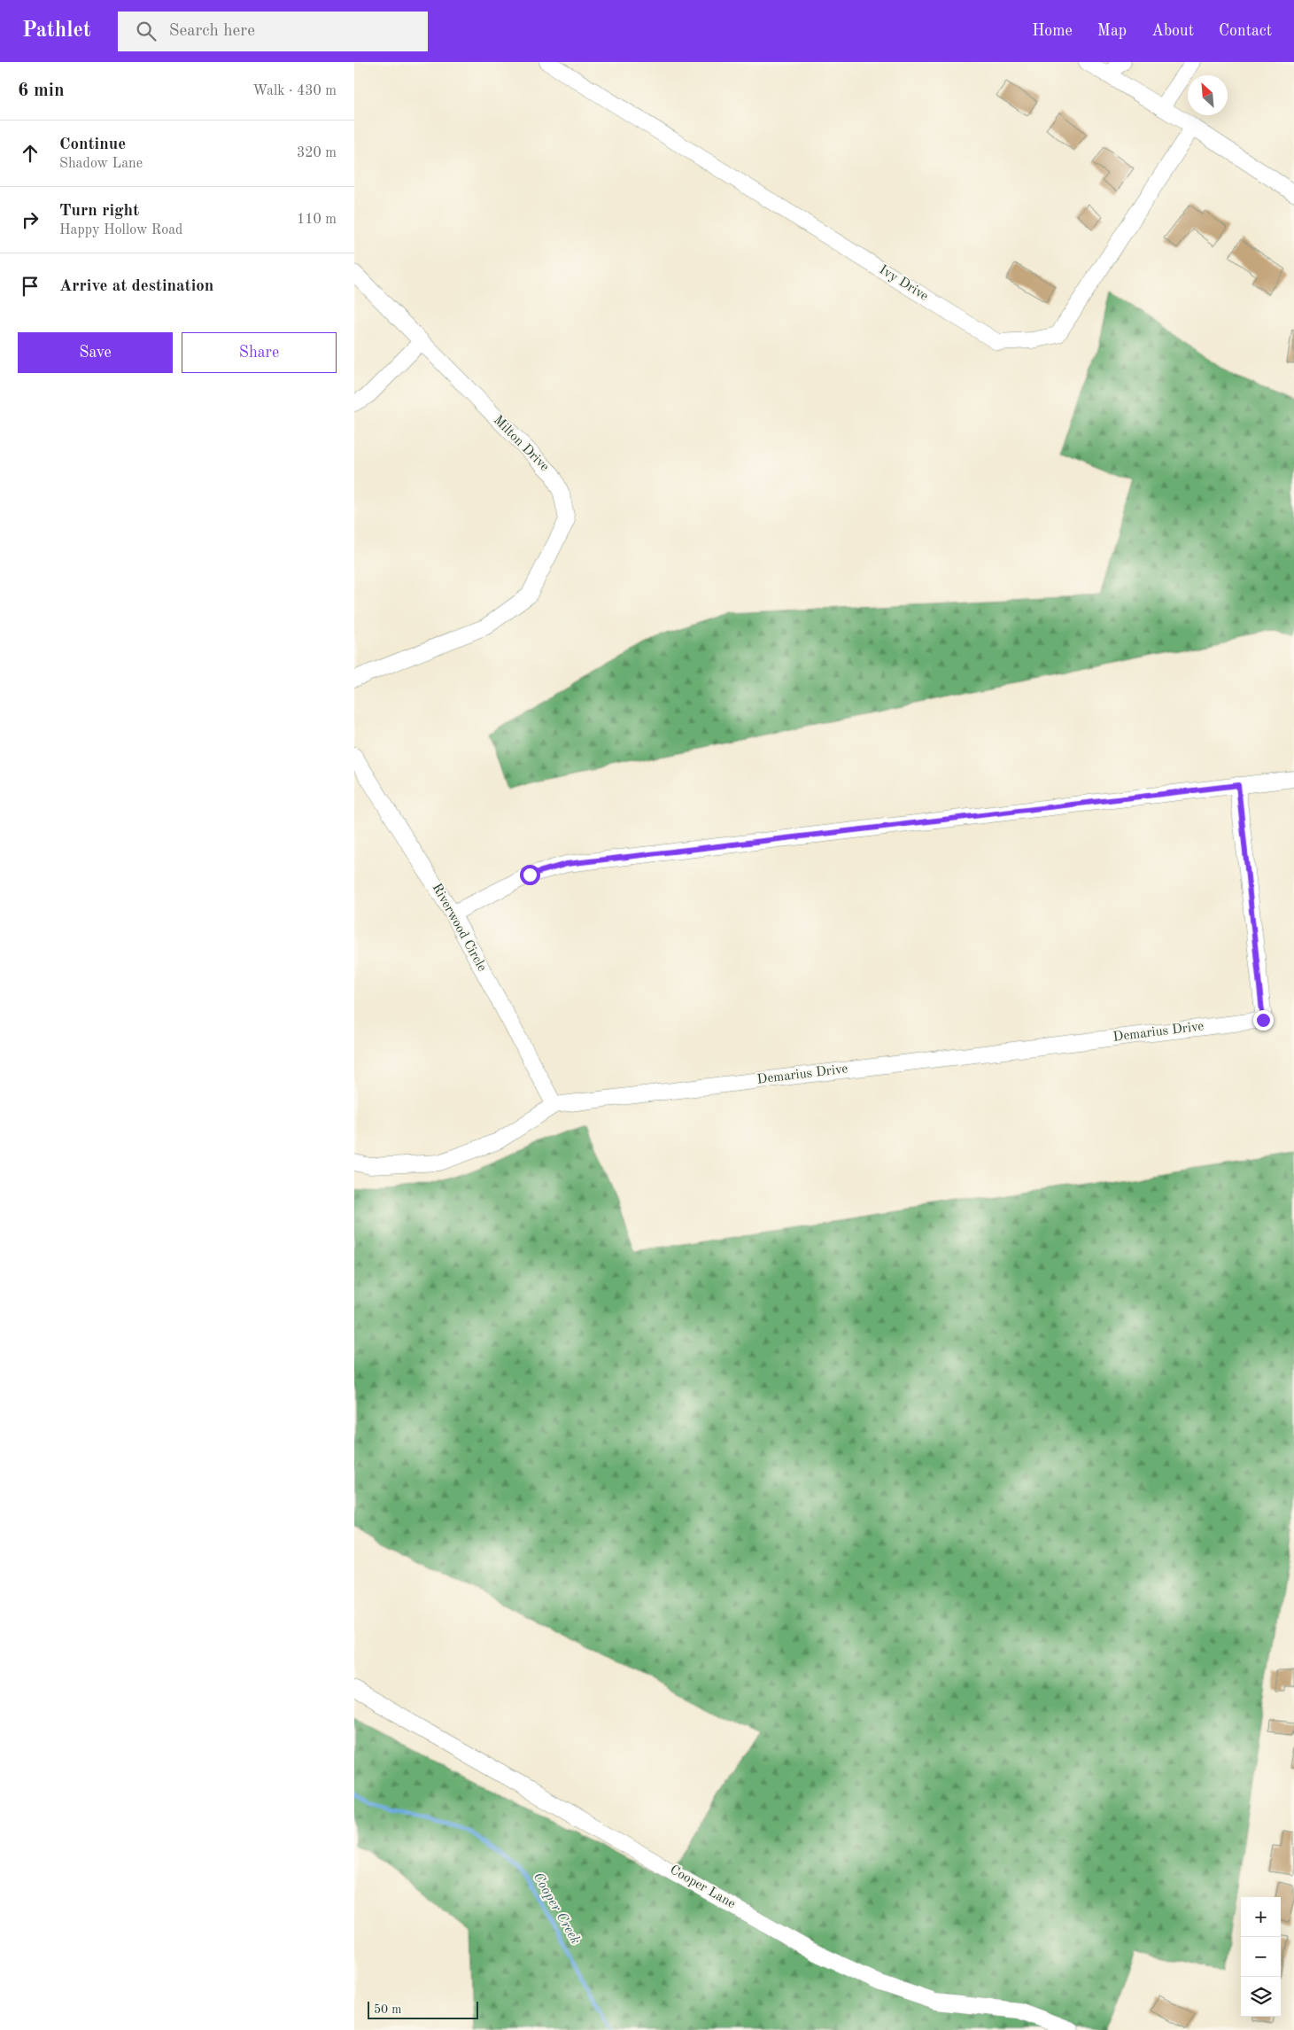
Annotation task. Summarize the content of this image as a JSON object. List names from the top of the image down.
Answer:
{
  "streets": {
    "street": [
      "Ivy Drive",
      "Milton Drive",
      "Riverwood Circle",
      "Demarius Drive",
      "Cooper Lane"
    ]
  },
  "crossings": [
    ["Riverwood Circle", "Demarius Drive"]
  ],
  "water": ["Cooper Creek"],
  "scale_bar": "50 m",
  "north": "top left",
  "page": {
    "header": "Pathlet",
    "search": "Search here",
    "nav": [
      "Home",
      "Map",
      "About",
      "Contact"
    ],
    "heading": ["6 min", "Walk · 430 m"],
    "list": [
      ["Continue", "Shadow Lane", "320 m"],
      ["Turn right", "Happy Hollow Road", "110 m"],
      "Arrive at destination"
    ],
    "buttons": ["Save", "Share"],
    "map_buttons": ["+", "−"],
    "scale": "50 m"
  }
}
